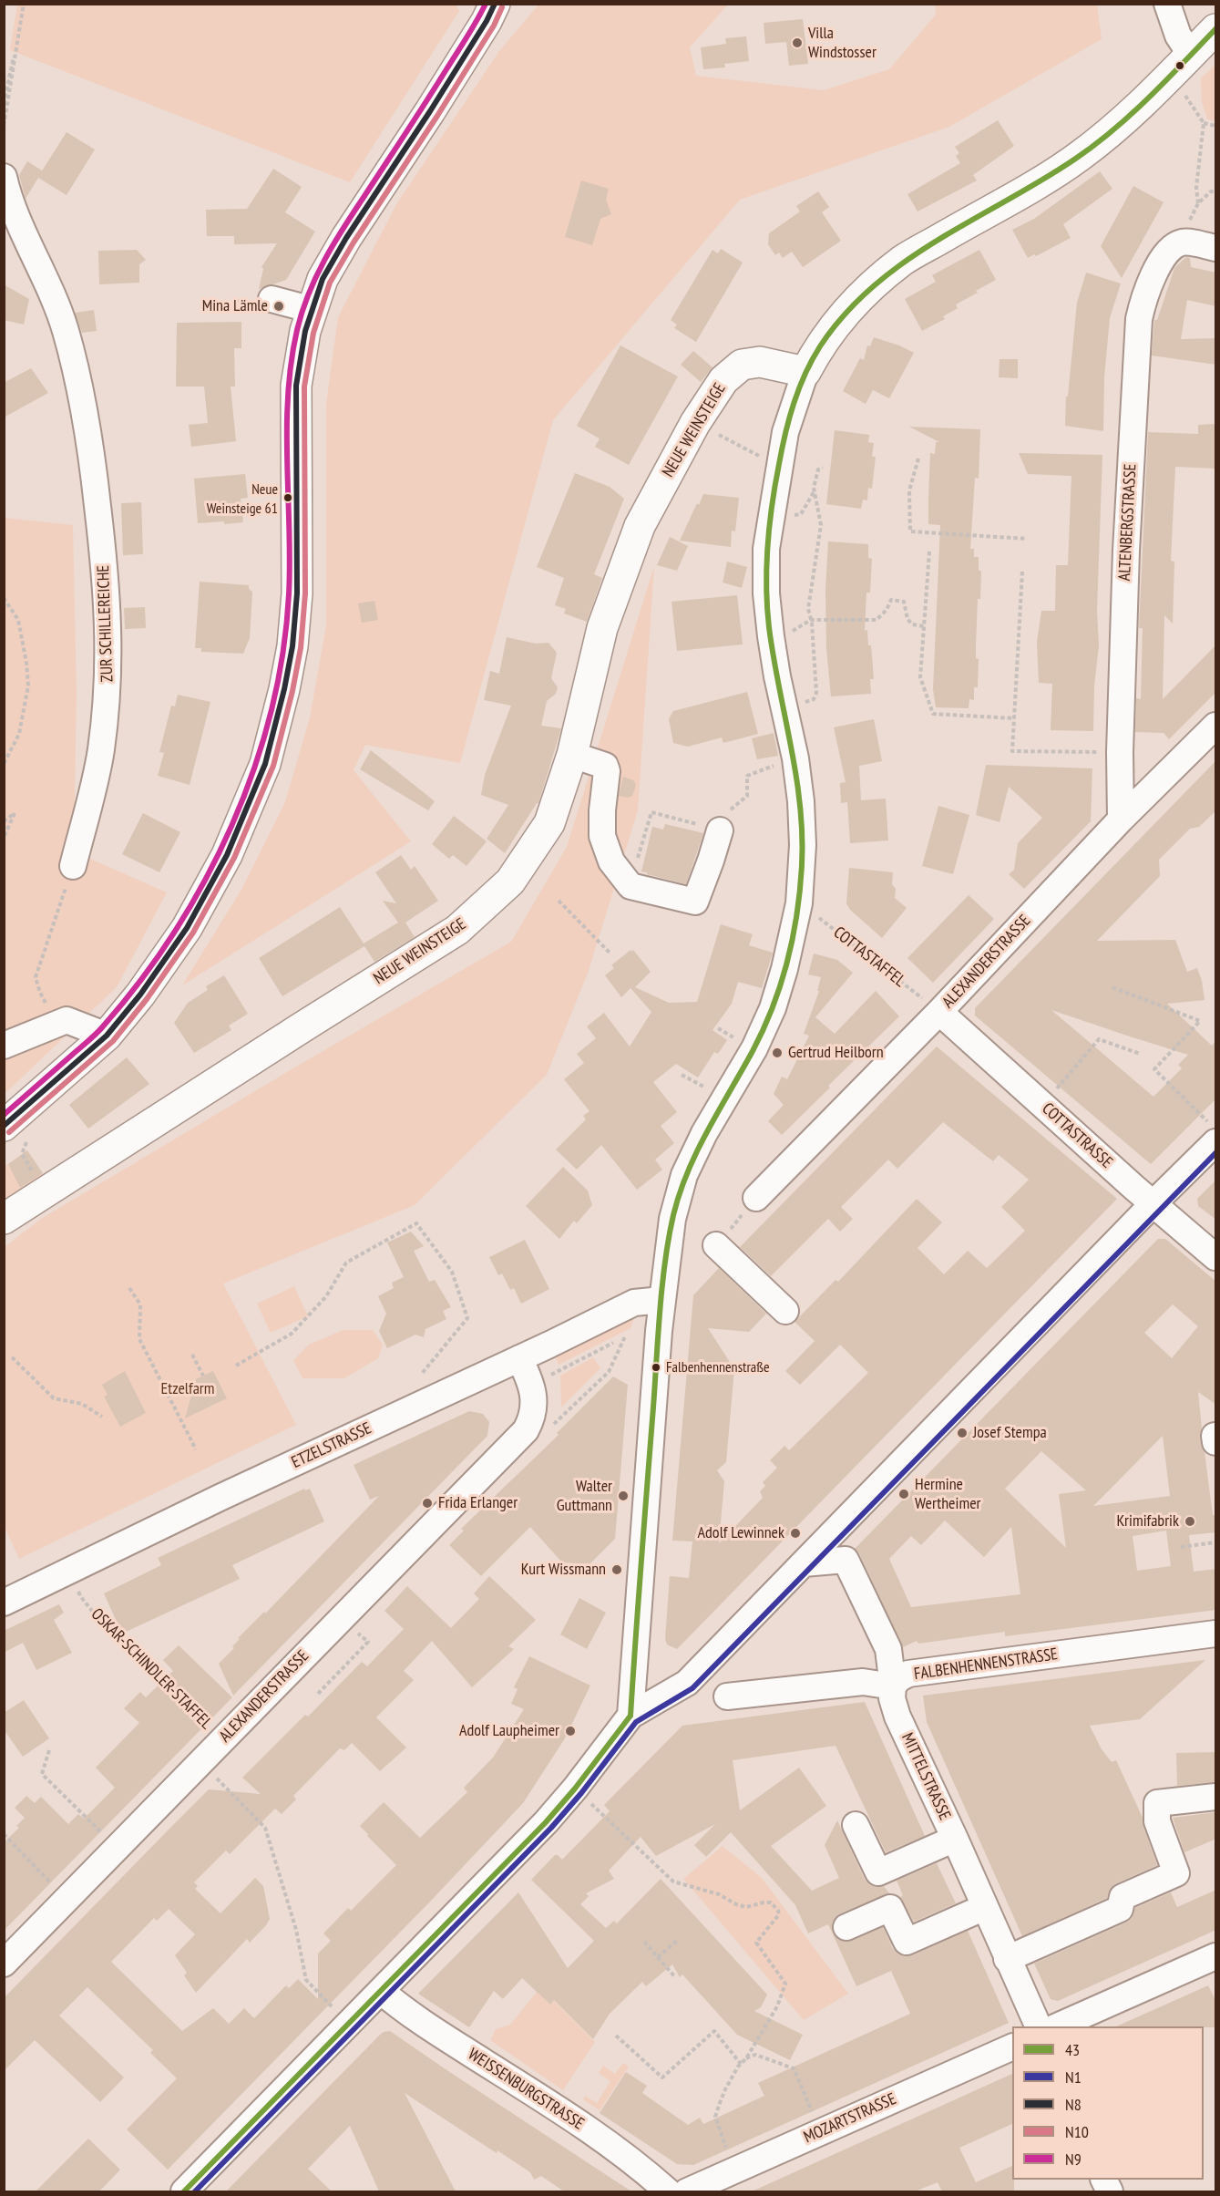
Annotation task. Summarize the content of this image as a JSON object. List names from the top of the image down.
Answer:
{
  "streets": {
    "main road": ["NEUE WEINSTEIGE"],
    "street": [
      "ALTENBERGSTRASSE",
      "ZUR SCHILLEREICHE",
      "ALEXANDERSTRASSE",
      "COTTASTRASSE",
      "ETZELSTRASSE",
      "FALBENHENNENSTRASSE",
      "MITTELSTRASSE",
      "WEISSENBURGSTRASSE",
      "MOZARTSTRASSE"
    ],
    "path": ["COTTASTAFFEL", "OSKAR-SCHINDLER-STAFFEL"]
  },
  "crossings": [
    ["ALTENBERGSTRASSE", "ALEXANDERSTRASSE"],
    ["COTTASTAFFEL", "ALEXANDERSTRASSE"],
    ["COTTASTAFFEL", "COTTASTRASSE"],
    ["ALEXANDERSTRASSE", "COTTASTRASSE"],
    ["ALEXANDERSTRASSE", "ETZELSTRASSE"],
    ["ALEXANDERSTRASSE", "OSKAR-SCHINDLER-STAFFEL"],
    ["FALBENHENNENSTRASSE", "MITTELSTRASSE"]
  ],
  "parks": ["Etzelfarm"],
  "places": [
    "Villa Windstosser",
    "Mina Lämle",
    "Neue Weinsteige 61",
    "Gertrud Heilborn",
    "Falbenhennenstraße",
    "Josef Stempa",
    "Hermine Wertheimer",
    "Walter Guttmann",
    "Frida Erlanger",
    "Krimifabrik",
    "Adolf Lewinnek",
    "Kurt Wissmann",
    "Adolf Laupheimer"
  ],
  "lines": [
    "transit line N8",
    "transit line N9",
    "transit line N10",
    "transit line 43",
    "transit line N1"
  ],
  "legend": [
    "43",
    "N1",
    "N8",
    "N10",
    "N9"
  ]
}
